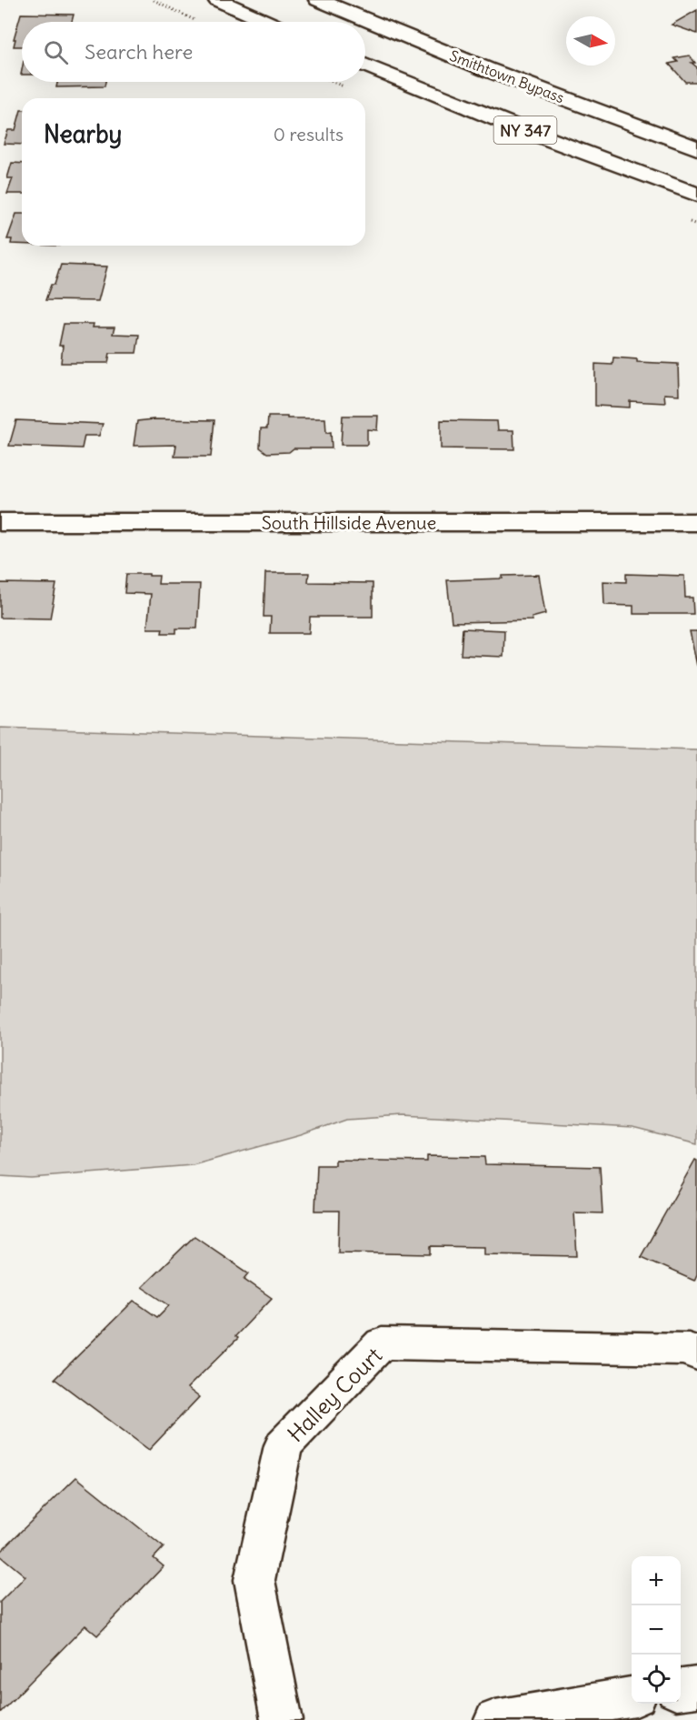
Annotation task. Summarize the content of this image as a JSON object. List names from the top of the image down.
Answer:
{
  "streets": {
    "main road": [
      "Smithtown Bypass",
      "NY 347",
      "South Hillside Avenue",
      "Halley Court"
    ]
  },
  "north": "right",
  "page": {
    "search": "Search here",
    "heading": ["Nearby", "0 results"],
    "map_buttons": ["+", "−"]
  }
}
